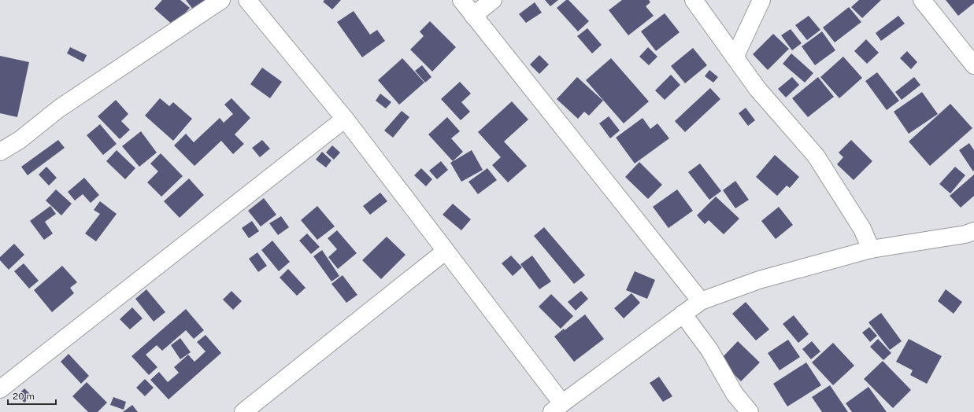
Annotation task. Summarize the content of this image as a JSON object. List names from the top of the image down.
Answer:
{
  "scale_bar": "20 m"
}
